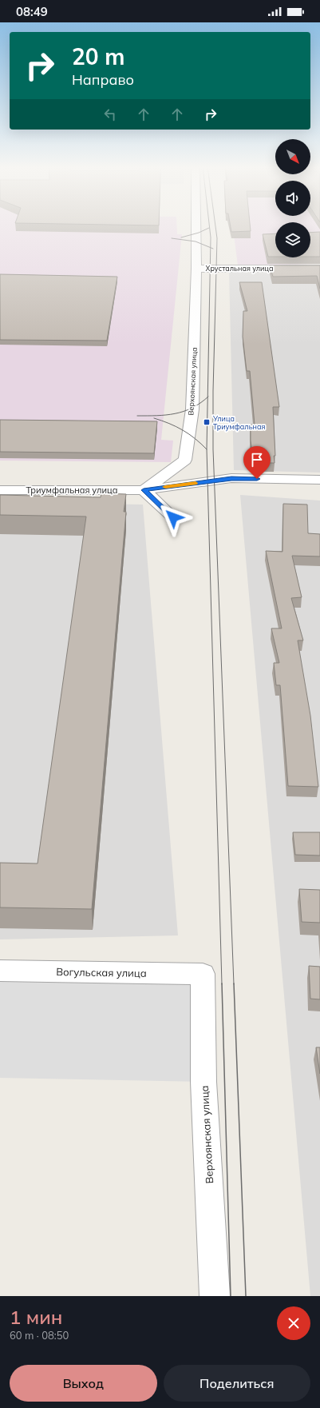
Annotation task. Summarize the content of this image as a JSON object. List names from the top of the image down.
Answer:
{
  "streets": {
    "street": [
      "Хрустальная улица",
      "Верхоянская улица",
      "Триумфальная улица",
      "Вогульская улица"
    ]
  },
  "crossings": [
    ["Хрустальная улица", "Верхоянская улица"],
    ["Верхоянская улица", "Триумфальная улица"],
    ["Верхоянская улица", "Вогульская улица"]
  ],
  "places": {
    "transit": ["Улица Триумфальная"]
  },
  "north": "bottom right",
  "page": {
    "status": "08:49",
    "turn": ["20 m", "Направо"],
    "heading": ["1 мин", "60 m · 08:50"],
    "buttons": ["Выход", "Поделиться"]
  }
}
